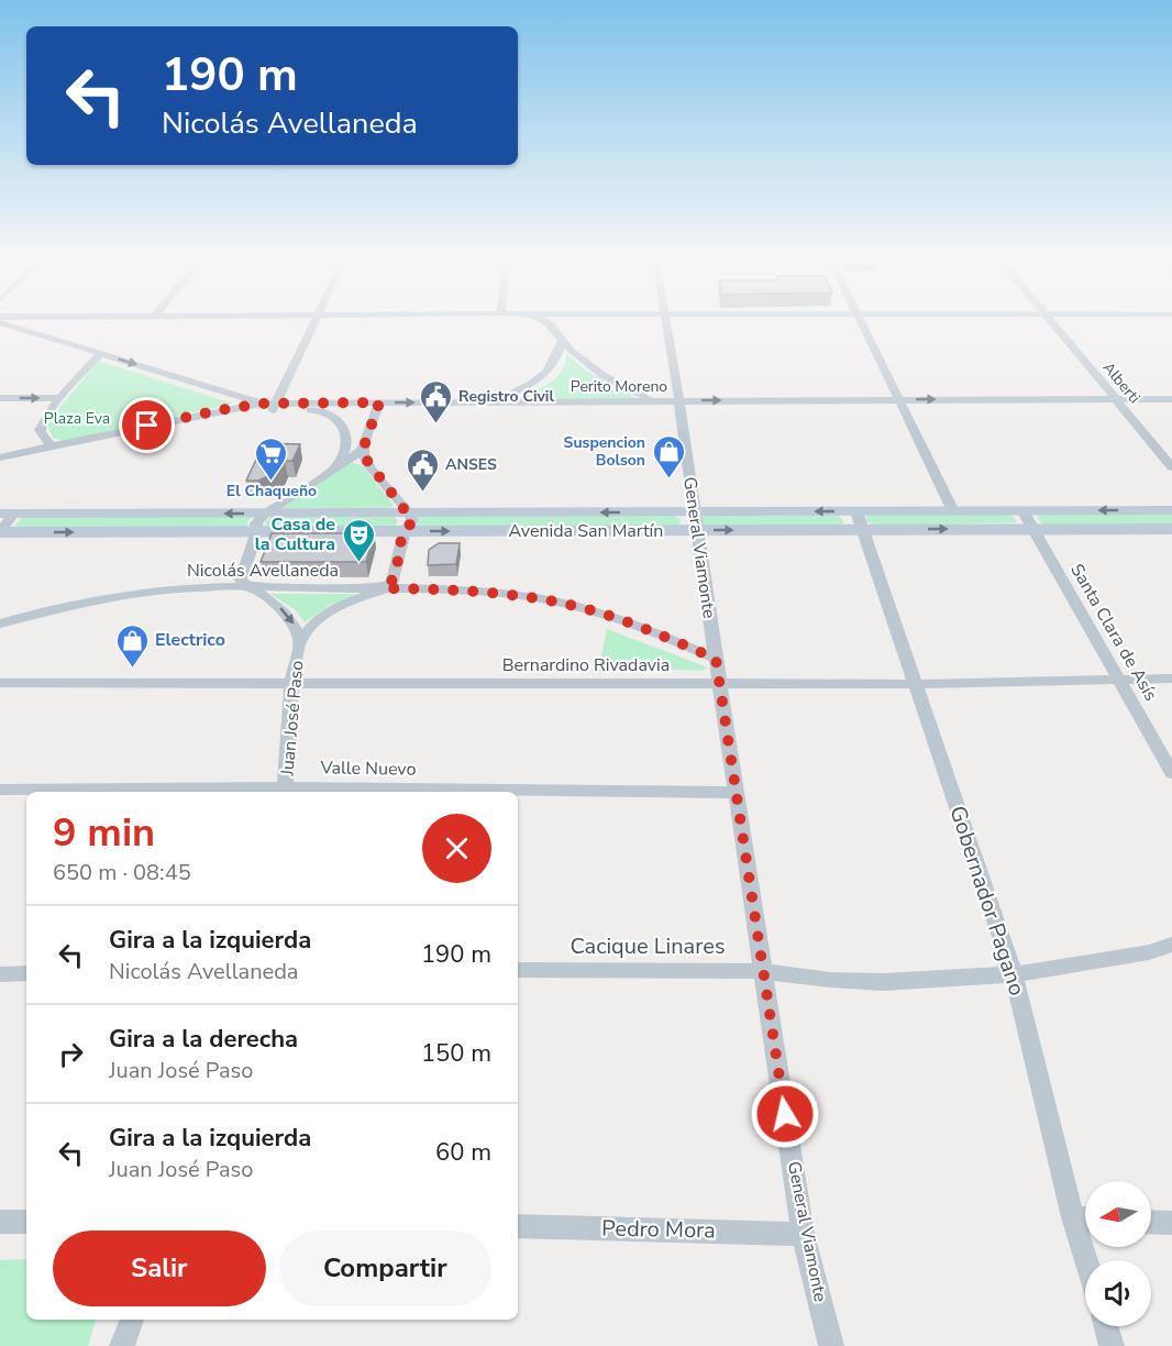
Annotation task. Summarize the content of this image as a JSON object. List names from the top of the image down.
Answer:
{
  "streets": {
    "main road": ["Avenida San Martín"],
    "street": [
      "Alberti",
      "Perito Moreno",
      "General Viamonte",
      "Nicolás Avellaneda",
      "Santa Clara de Asís",
      "Bernardino Rivadavia",
      "Juan José Paso",
      "Valle Nuevo",
      "Gobernador Pagano",
      "Cacique Linares",
      "Pedro Mora"
    ]
  },
  "crossings": [
    ["Alberti", "Perito Moreno"],
    ["Perito Moreno", "General Viamonte"],
    ["Avenida San Martín", "General Viamonte"],
    ["Avenida San Martín", "Santa Clara de Asís"],
    ["Avenida San Martín", "Gobernador Pagano"],
    ["General Viamonte", "Nicolás Avellaneda"],
    ["General Viamonte", "Bernardino Rivadavia"],
    ["General Viamonte", "Valle Nuevo"],
    ["General Viamonte", "Cacique Linares"],
    ["General Viamonte", "Pedro Mora"],
    ["Nicolás Avellaneda", "Juan José Paso"],
    ["Santa Clara de Asís", "Bernardino Rivadavia"],
    ["Bernardino Rivadavia", "Juan José Paso"],
    ["Bernardino Rivadavia", "Gobernador Pagano"],
    ["Juan José Paso", "Valle Nuevo"],
    ["Gobernador Pagano", "Cacique Linares"]
  ],
  "parks": ["Plaza Eva"],
  "places": {
    "public building": ["Registro Civil", "ANSES"],
    "shop": ["Suspencion Bolson", "Electrico"],
    "supermarket": ["El Chaqueño"],
    "theatre": ["Casa de la Cultura"]
  },
  "north": "left",
  "page": {
    "turn": ["190 m", "Nicolás Avellaneda"],
    "heading": ["9 min", "650 m · 08:45"],
    "list": [
      {
        "name": "Gira a la izquierda",
        "note": "Nicolás Avellaneda",
        "value": "190 m"
      },
      {
        "name": "Gira a la derecha",
        "note": "Juan José Paso",
        "value": "150 m"
      },
      {
        "name": "Gira a la izquierda",
        "note": "Juan José Paso",
        "value": "60 m"
      }
    ],
    "buttons": ["Salir", "Compartir"]
  }
}
